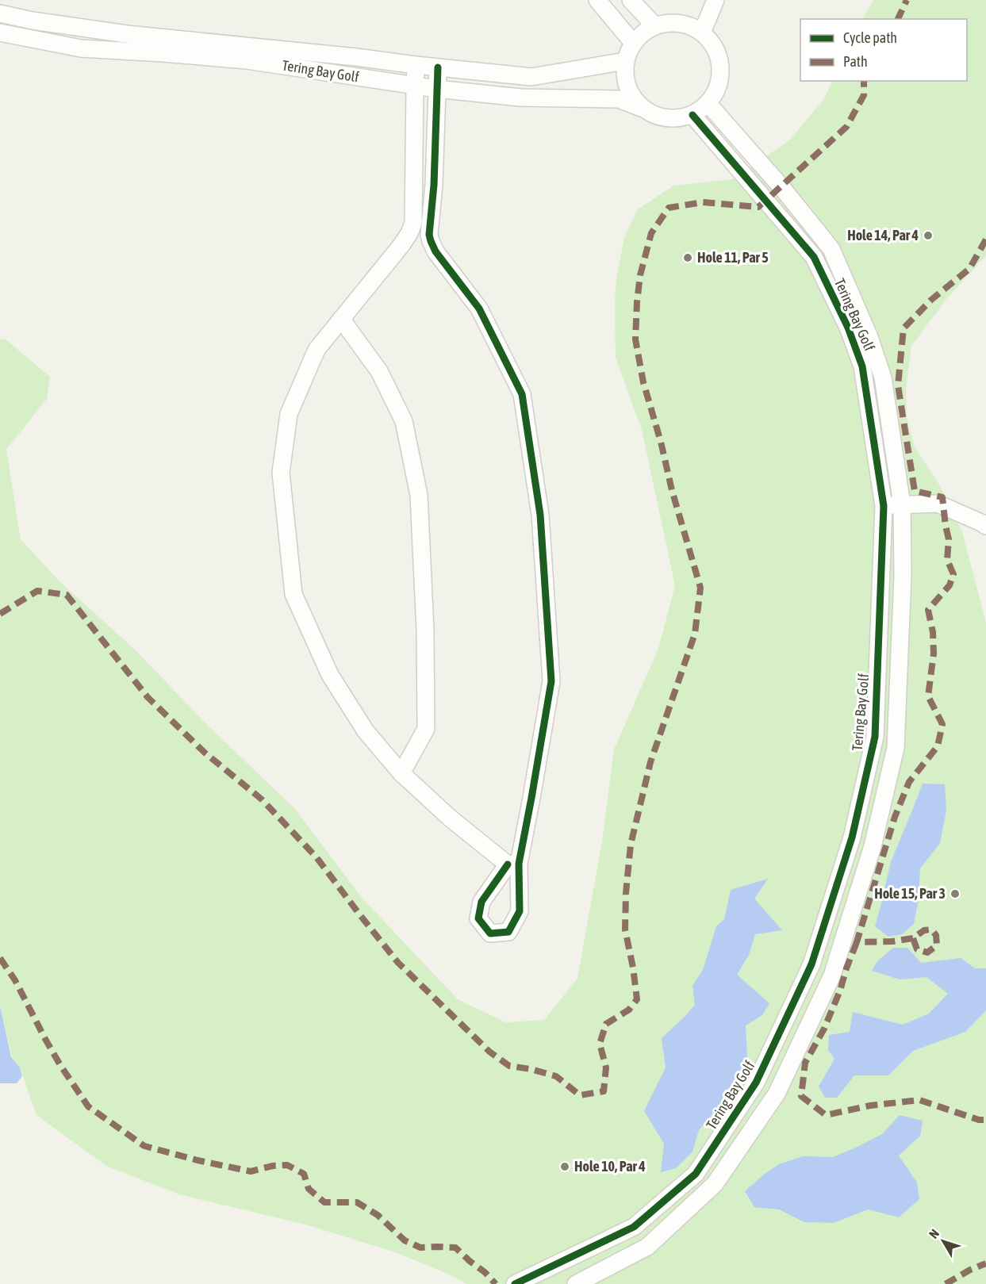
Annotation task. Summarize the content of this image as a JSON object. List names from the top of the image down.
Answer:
{
  "streets": {
    "street": ["Tering Bay Golf"]
  },
  "places": [
    "Hole 14, Par 4",
    "Hole 11, Par 5",
    "Hole 15, Par 3",
    "Hole 10, Par 4"
  ],
  "legend": ["Cycle path", "Path"],
  "north": "top left"
}
